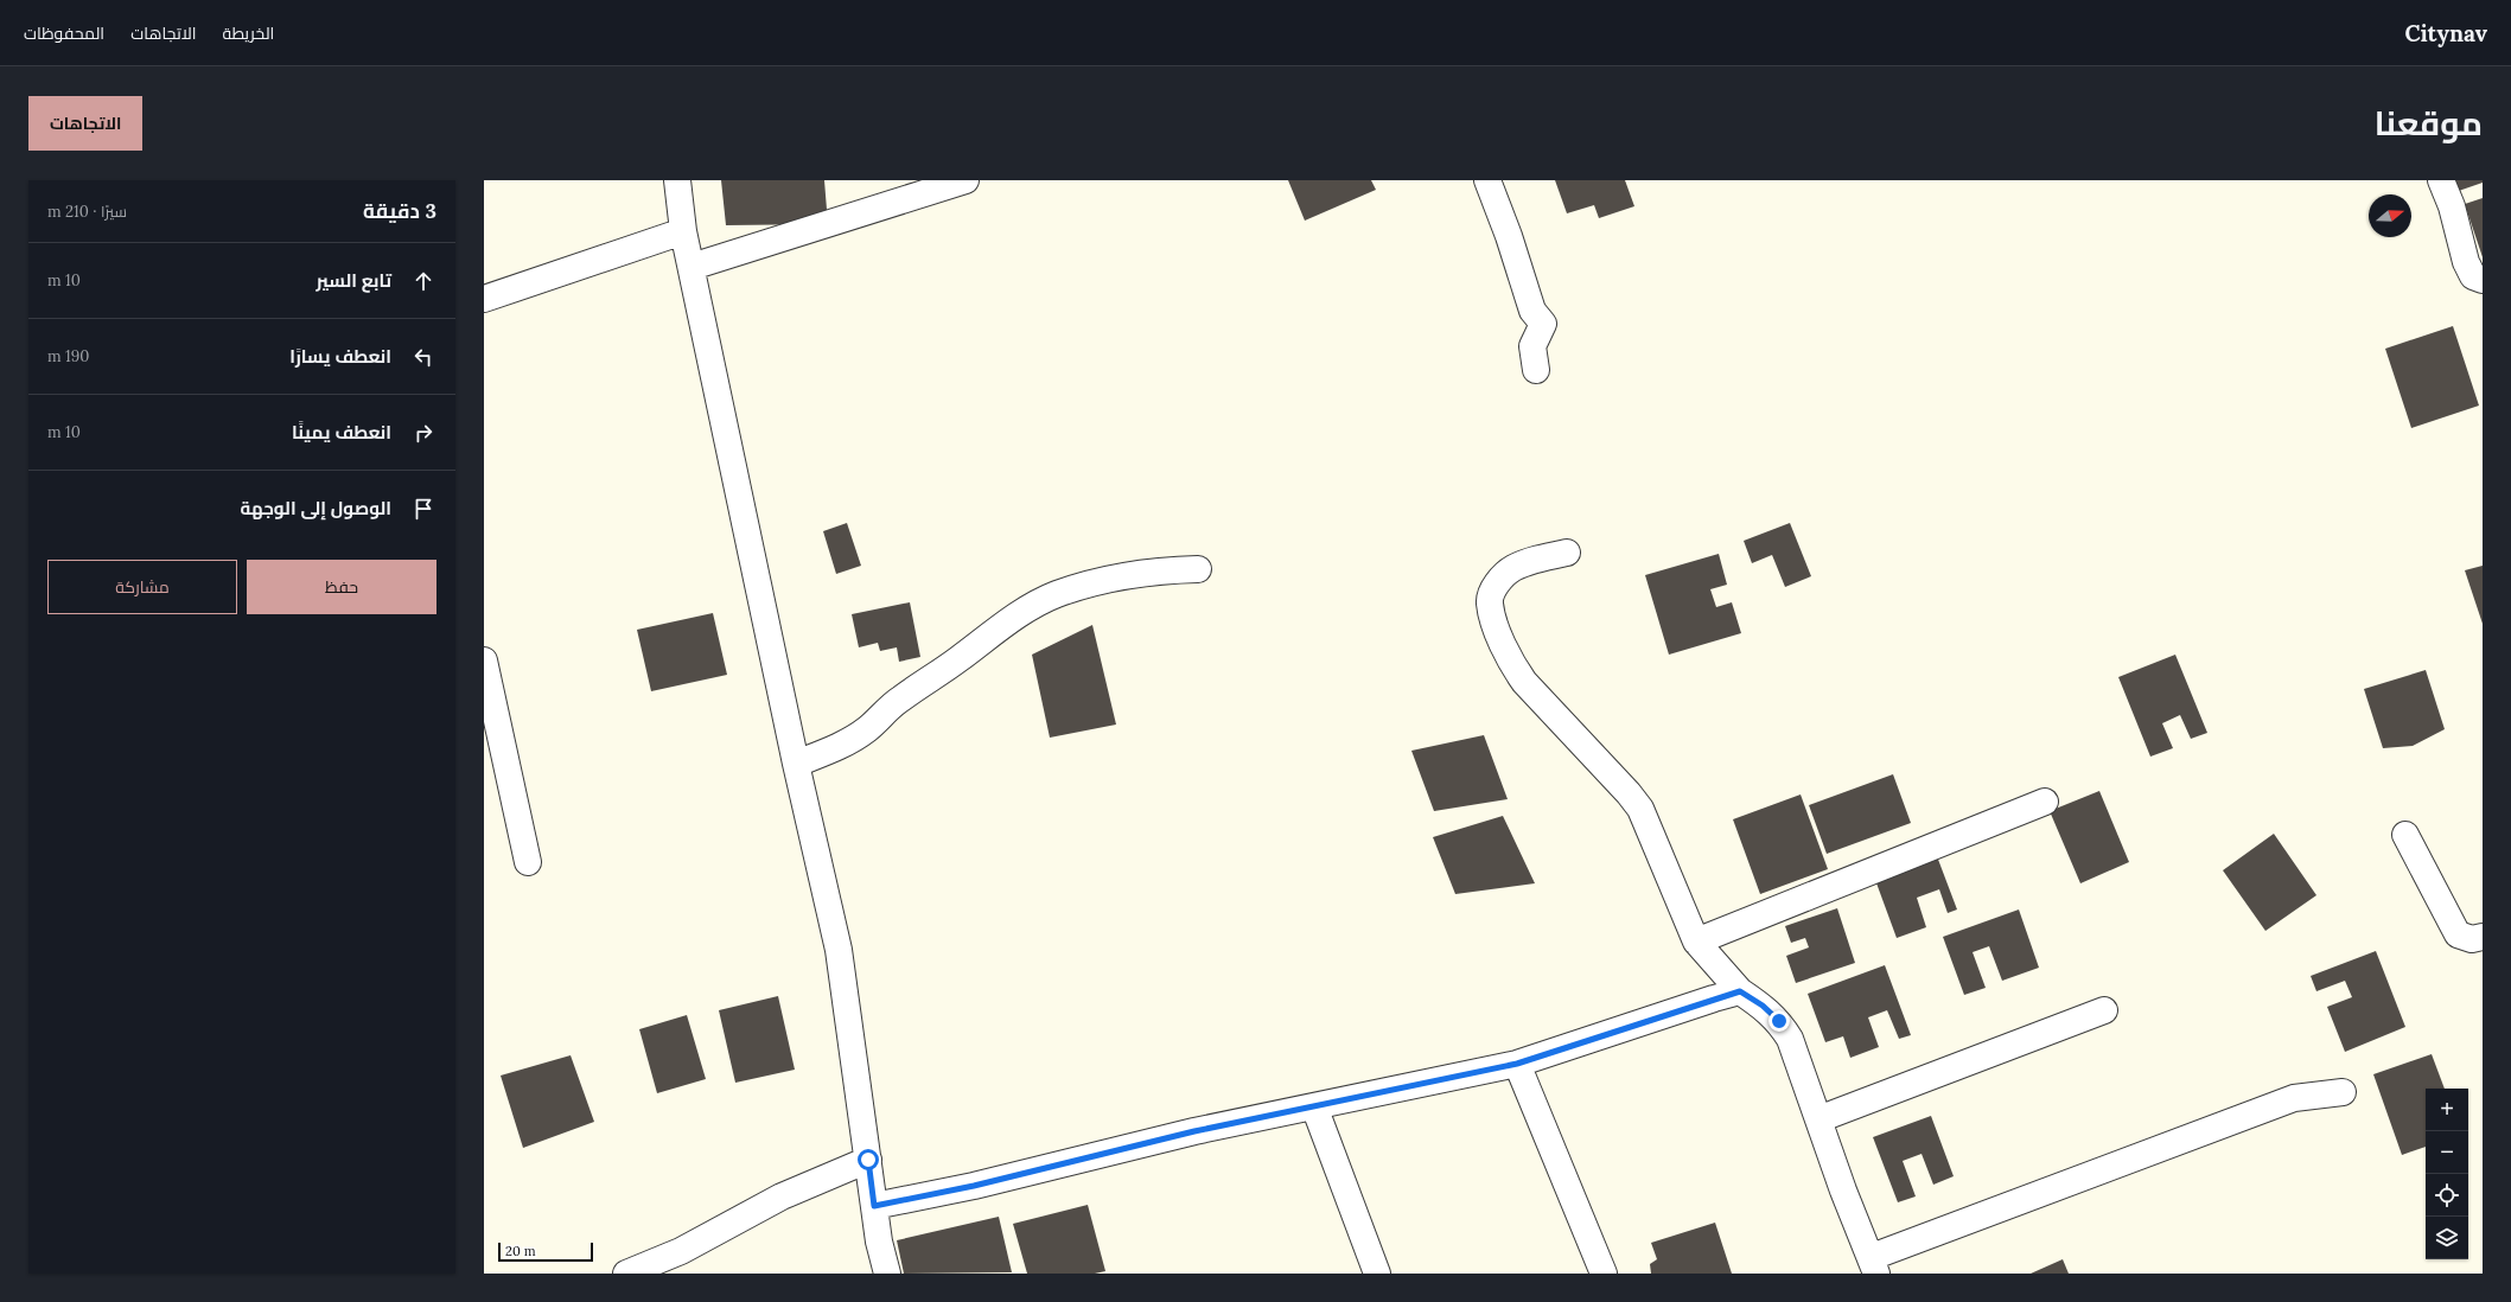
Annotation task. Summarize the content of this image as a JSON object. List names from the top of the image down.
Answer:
{
  "scale_bar": "20 m",
  "north": "right",
  "page": {
    "header": "Citynav",
    "nav": ["الخريطة", "الاتجاهات", "المحفوظات"],
    "title": "موقعنا",
    "buttons": [
      "الاتجاهات",
      ["حفظ", "مشاركة"]
    ],
    "heading": ["3 دقيقة", "سيرًا · 210 m"],
    "list": [
      ["تابع السير", "10 m"],
      ["انعطف يسارًا", "190 m"],
      ["انعطف يمينًا", "10 m"],
      "الوصول إلى الوجهة"
    ],
    "map_buttons": ["+", "−"],
    "scale": "20 m"
  }
}
